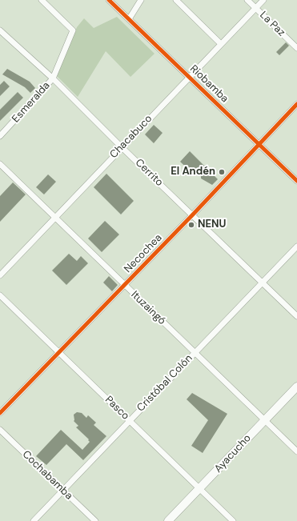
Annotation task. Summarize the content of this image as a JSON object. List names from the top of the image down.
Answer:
{
  "streets": {
    "main road": ["Ayacucho"],
    "street": [
      "La Paz",
      "Riobamba",
      "Esmeralda",
      "Chacabuco",
      "Cerrito",
      "Necochea",
      "Ituzaingó",
      "Cristóbal Colón",
      "Pasco",
      "Cochabamba"
    ]
  },
  "crossings": [
    ["La Paz", "Chacabuco"],
    ["Riobamba", "Chacabuco"],
    ["Riobamba", "Necochea"],
    ["Esmeralda", "Cerrito"],
    ["Chacabuco", "Cerrito"],
    ["Chacabuco", "Ituzaingó"],
    ["Cerrito", "Necochea"],
    ["Cerrito", "Cristóbal Colón"],
    ["Necochea", "Ituzaingó"],
    ["Necochea", "Pasco"],
    ["Ituzaingó", "Cristóbal Colón"],
    ["Ituzaingó", "Ayacucho"],
    ["Cristóbal Colón", "Pasco"],
    ["Cristóbal Colón", "Cochabamba"],
    ["Pasco", "Ayacucho"]
  ],
  "places": ["El Andén", "NENU"]
}
